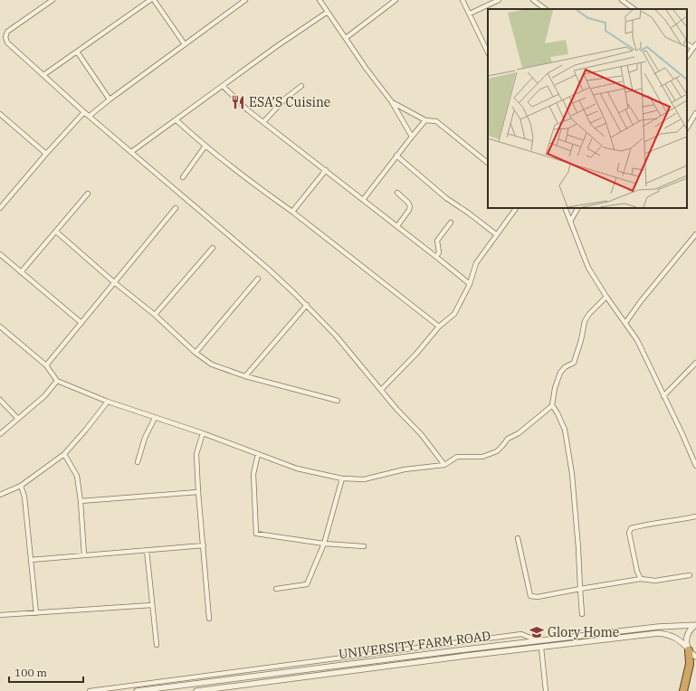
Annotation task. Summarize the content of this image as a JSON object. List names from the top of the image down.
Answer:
{
  "streets": {
    "street": ["UNIVERSITY FARM ROAD"]
  },
  "places": {
    "restaurant": ["ESA’S Cuisine"],
    "school or university": ["Glory Home"]
  },
  "scale_bar": "100 m"
}
